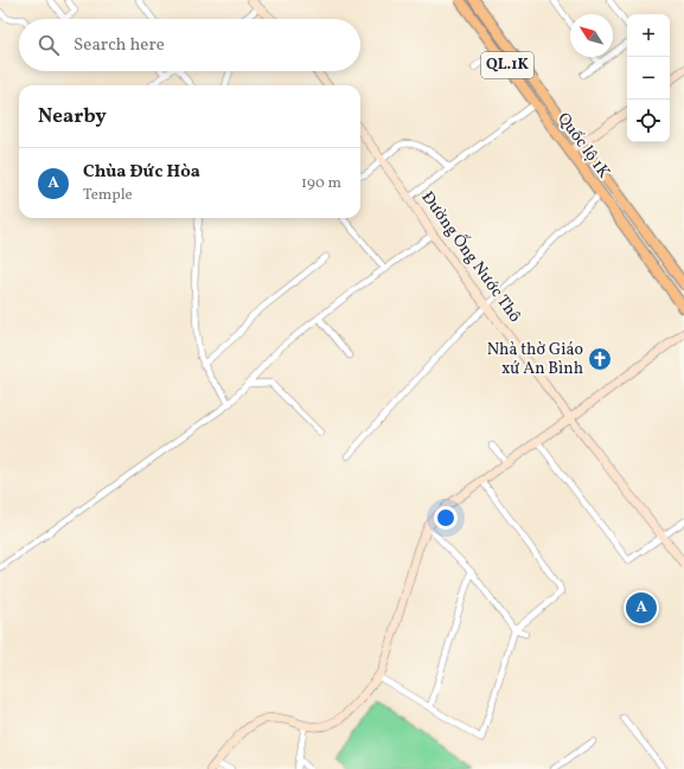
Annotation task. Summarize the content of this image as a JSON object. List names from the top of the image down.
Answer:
{
  "streets": {
    "main road": ["QL.1K", "Quốc lộ 1K"],
    "street": ["Đường Ống Nước Thô"]
  },
  "places": {
    "church": ["Nhà thờ Giáo xứ An Bình"]
  },
  "north": "top left",
  "page": {
    "map_buttons": ["+", "−"],
    "search": "Search here",
    "heading": "Nearby",
    "list": [
      {
        "mark": "A",
        "name": "Chùa Đức Hòa",
        "note": "Temple",
        "value": "190 m"
      }
    ],
    "pins": "A"
  }
}
